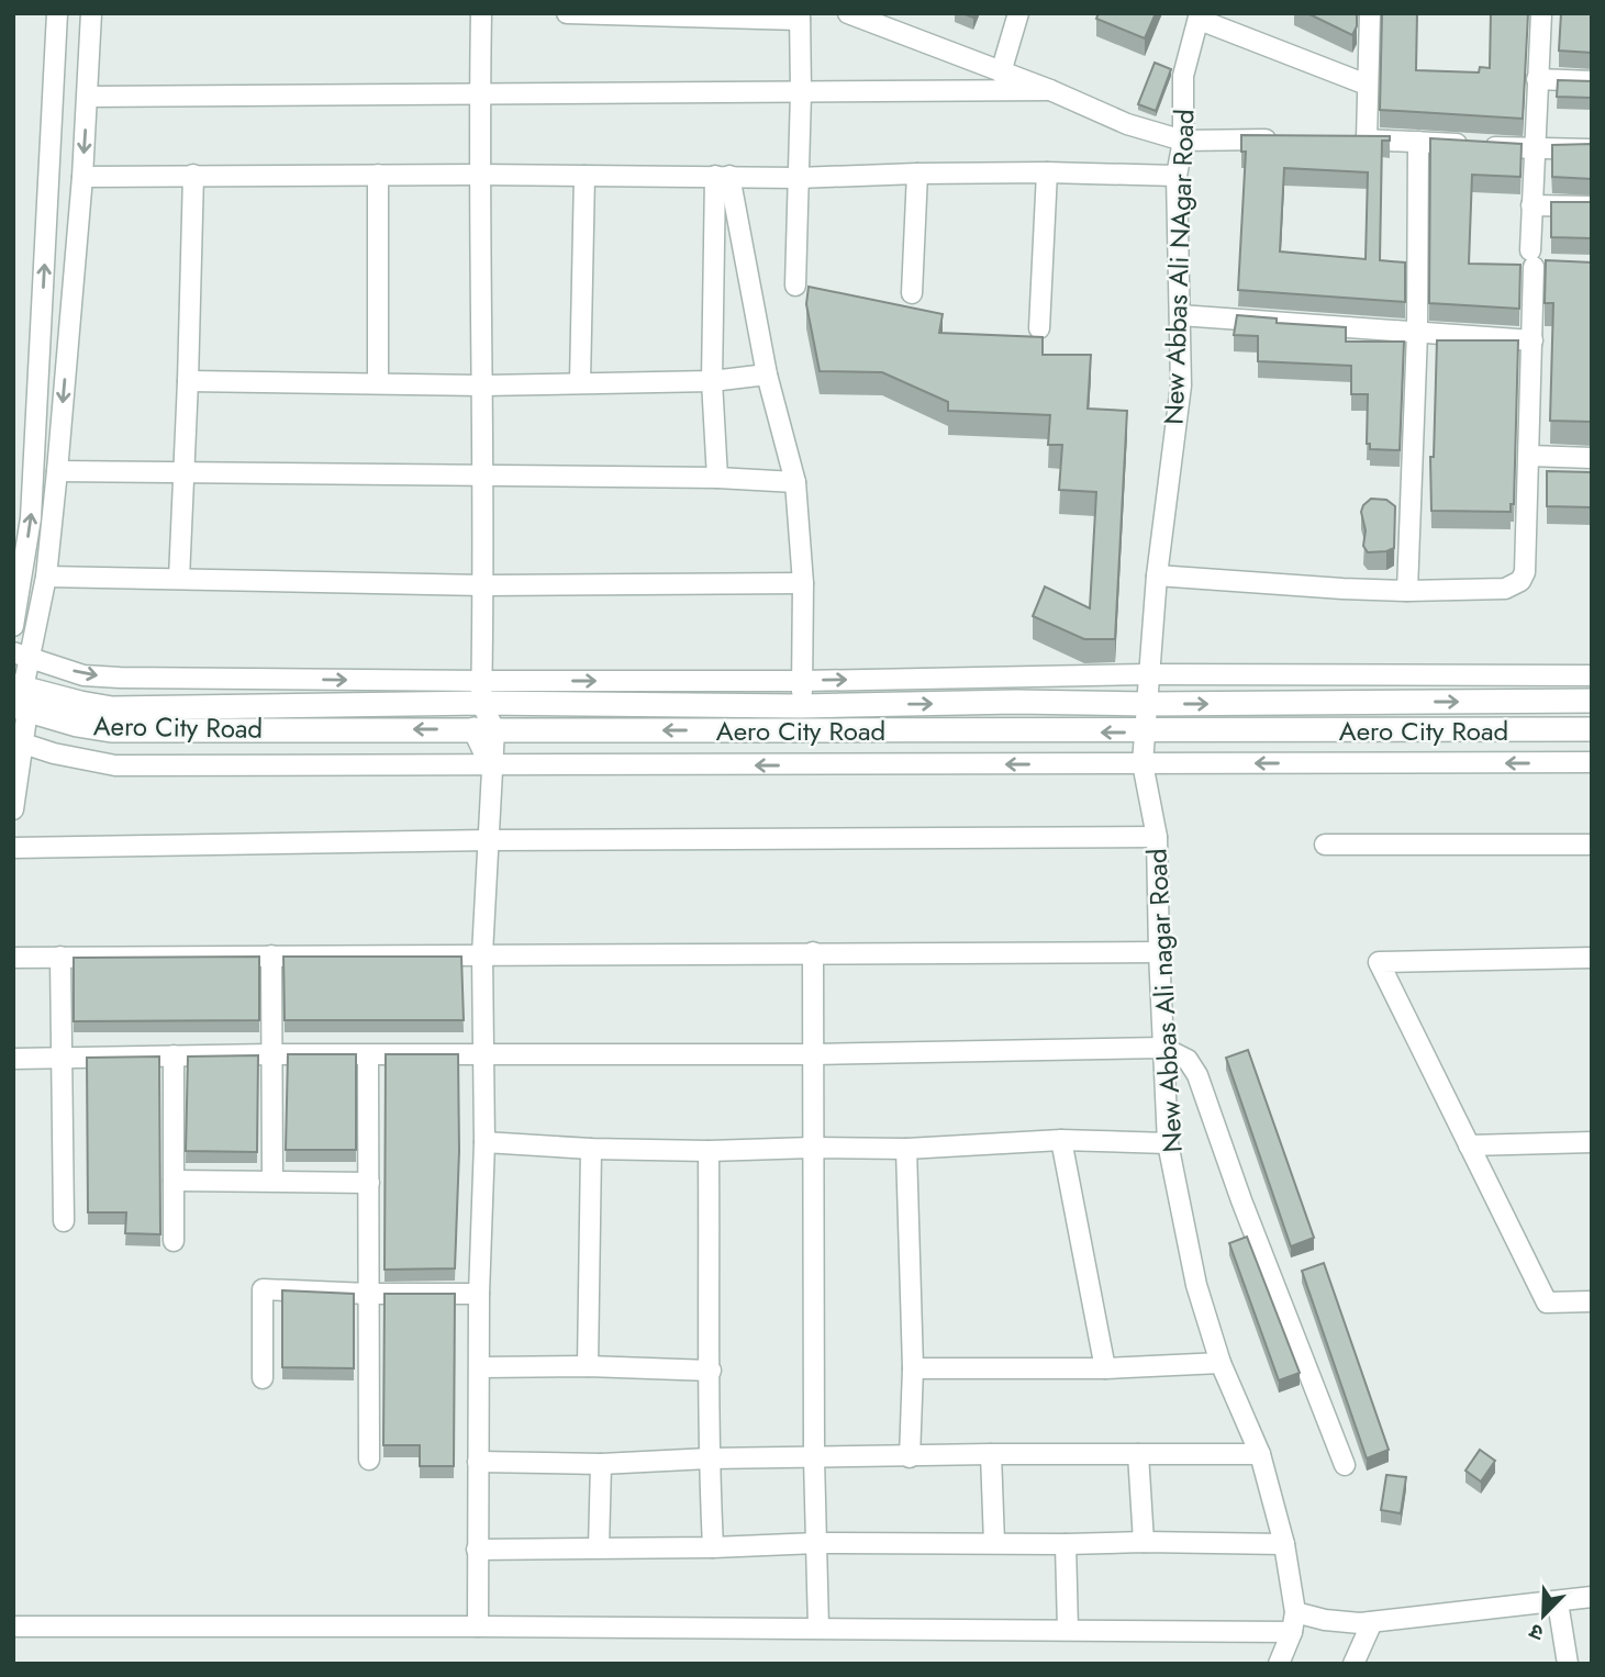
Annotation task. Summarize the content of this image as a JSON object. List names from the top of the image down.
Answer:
{
  "streets": {
    "street": ["New Abbas Ali NAgar Road", "Aero City Road", "New Abbas Ali nagar Road"]
  },
  "crossings": [
    ["New Abbas Ali NAgar Road", "Aero City Road"],
    ["New Abbas Ali NAgar Road", "New Abbas Ali nagar Road"],
    ["Aero City Road", "New Abbas Ali nagar Road"]
  ],
  "north": "bottom left"
}
